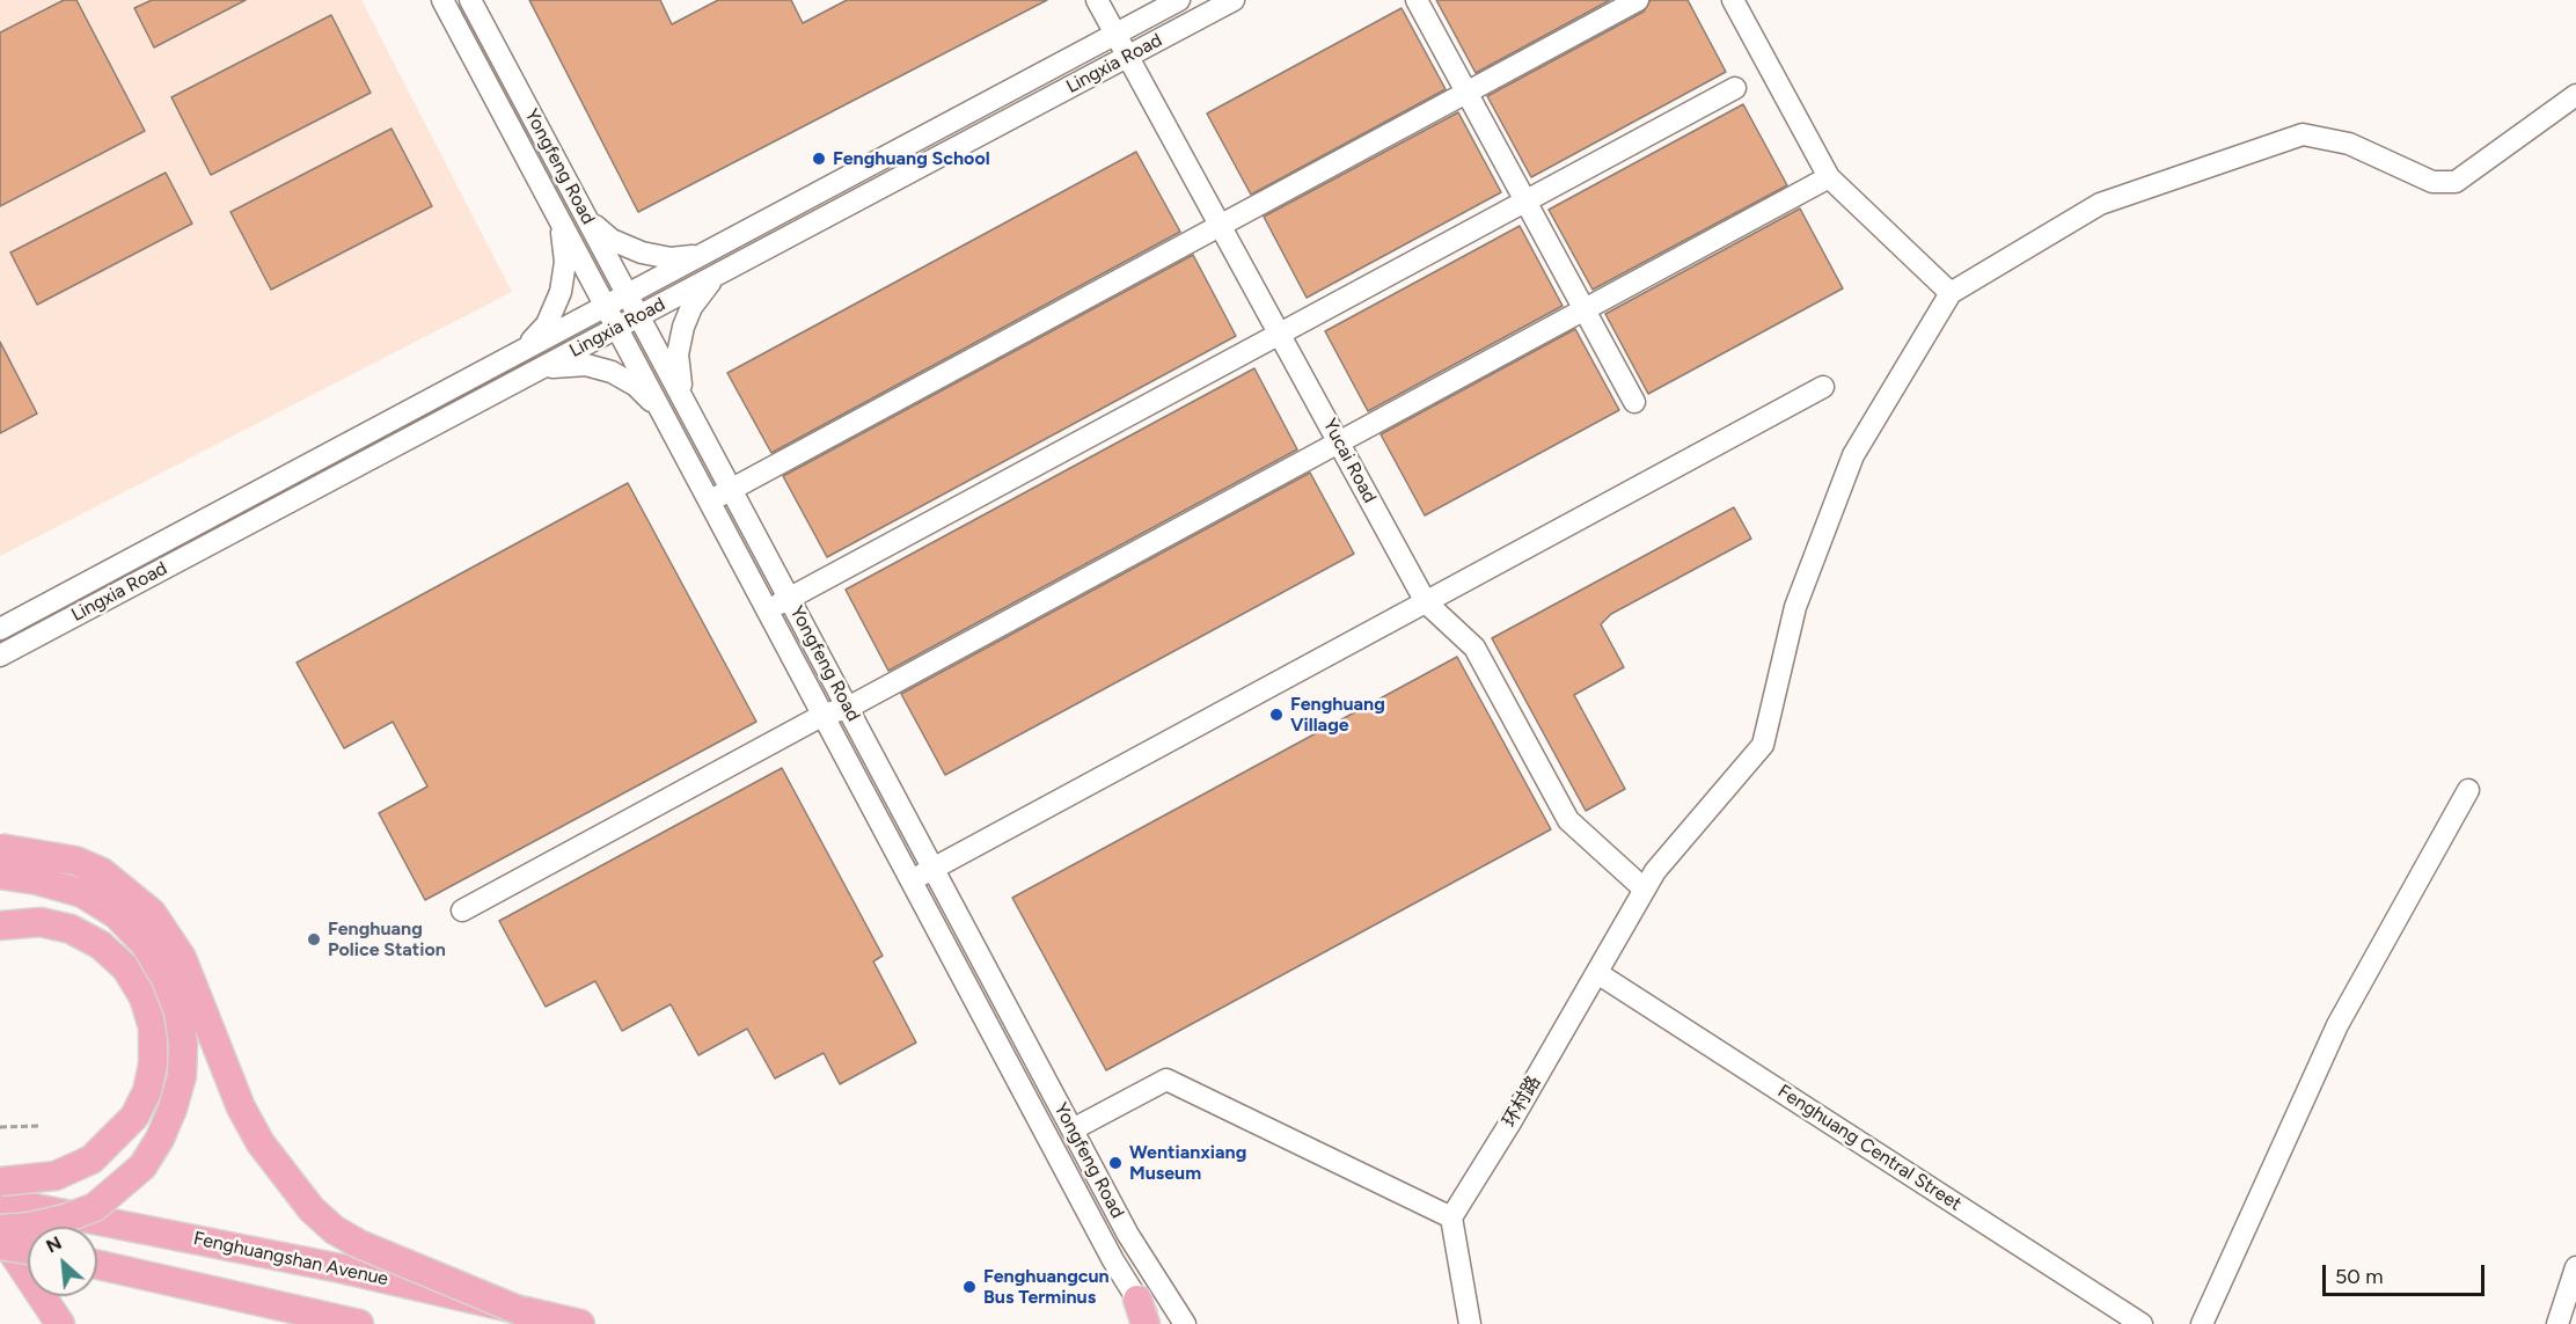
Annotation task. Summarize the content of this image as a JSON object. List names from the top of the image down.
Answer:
{
  "streets": {
    "main road": ["Fenghuangshan Avenue"],
    "street": [
      "Lingxia Road",
      "Yongfeng Road",
      "Yucai Road",
      "环村路",
      "Fenghuang Central Street"
    ]
  },
  "crossings": [
    ["Lingxia Road", "Yongfeng Road"],
    ["Lingxia Road", "Yucai Road"],
    ["Yucai Road", "环村路"],
    ["环村路", "Fenghuang Central Street"]
  ],
  "places": [
    "Fenghuang School",
    "Fenghuang Village",
    "Fenghuang Police Station",
    "Wentianxiang Museum",
    "Fenghuangcun Bus Terminus"
  ],
  "scale_bar": "50 m",
  "north": "top left"
}
